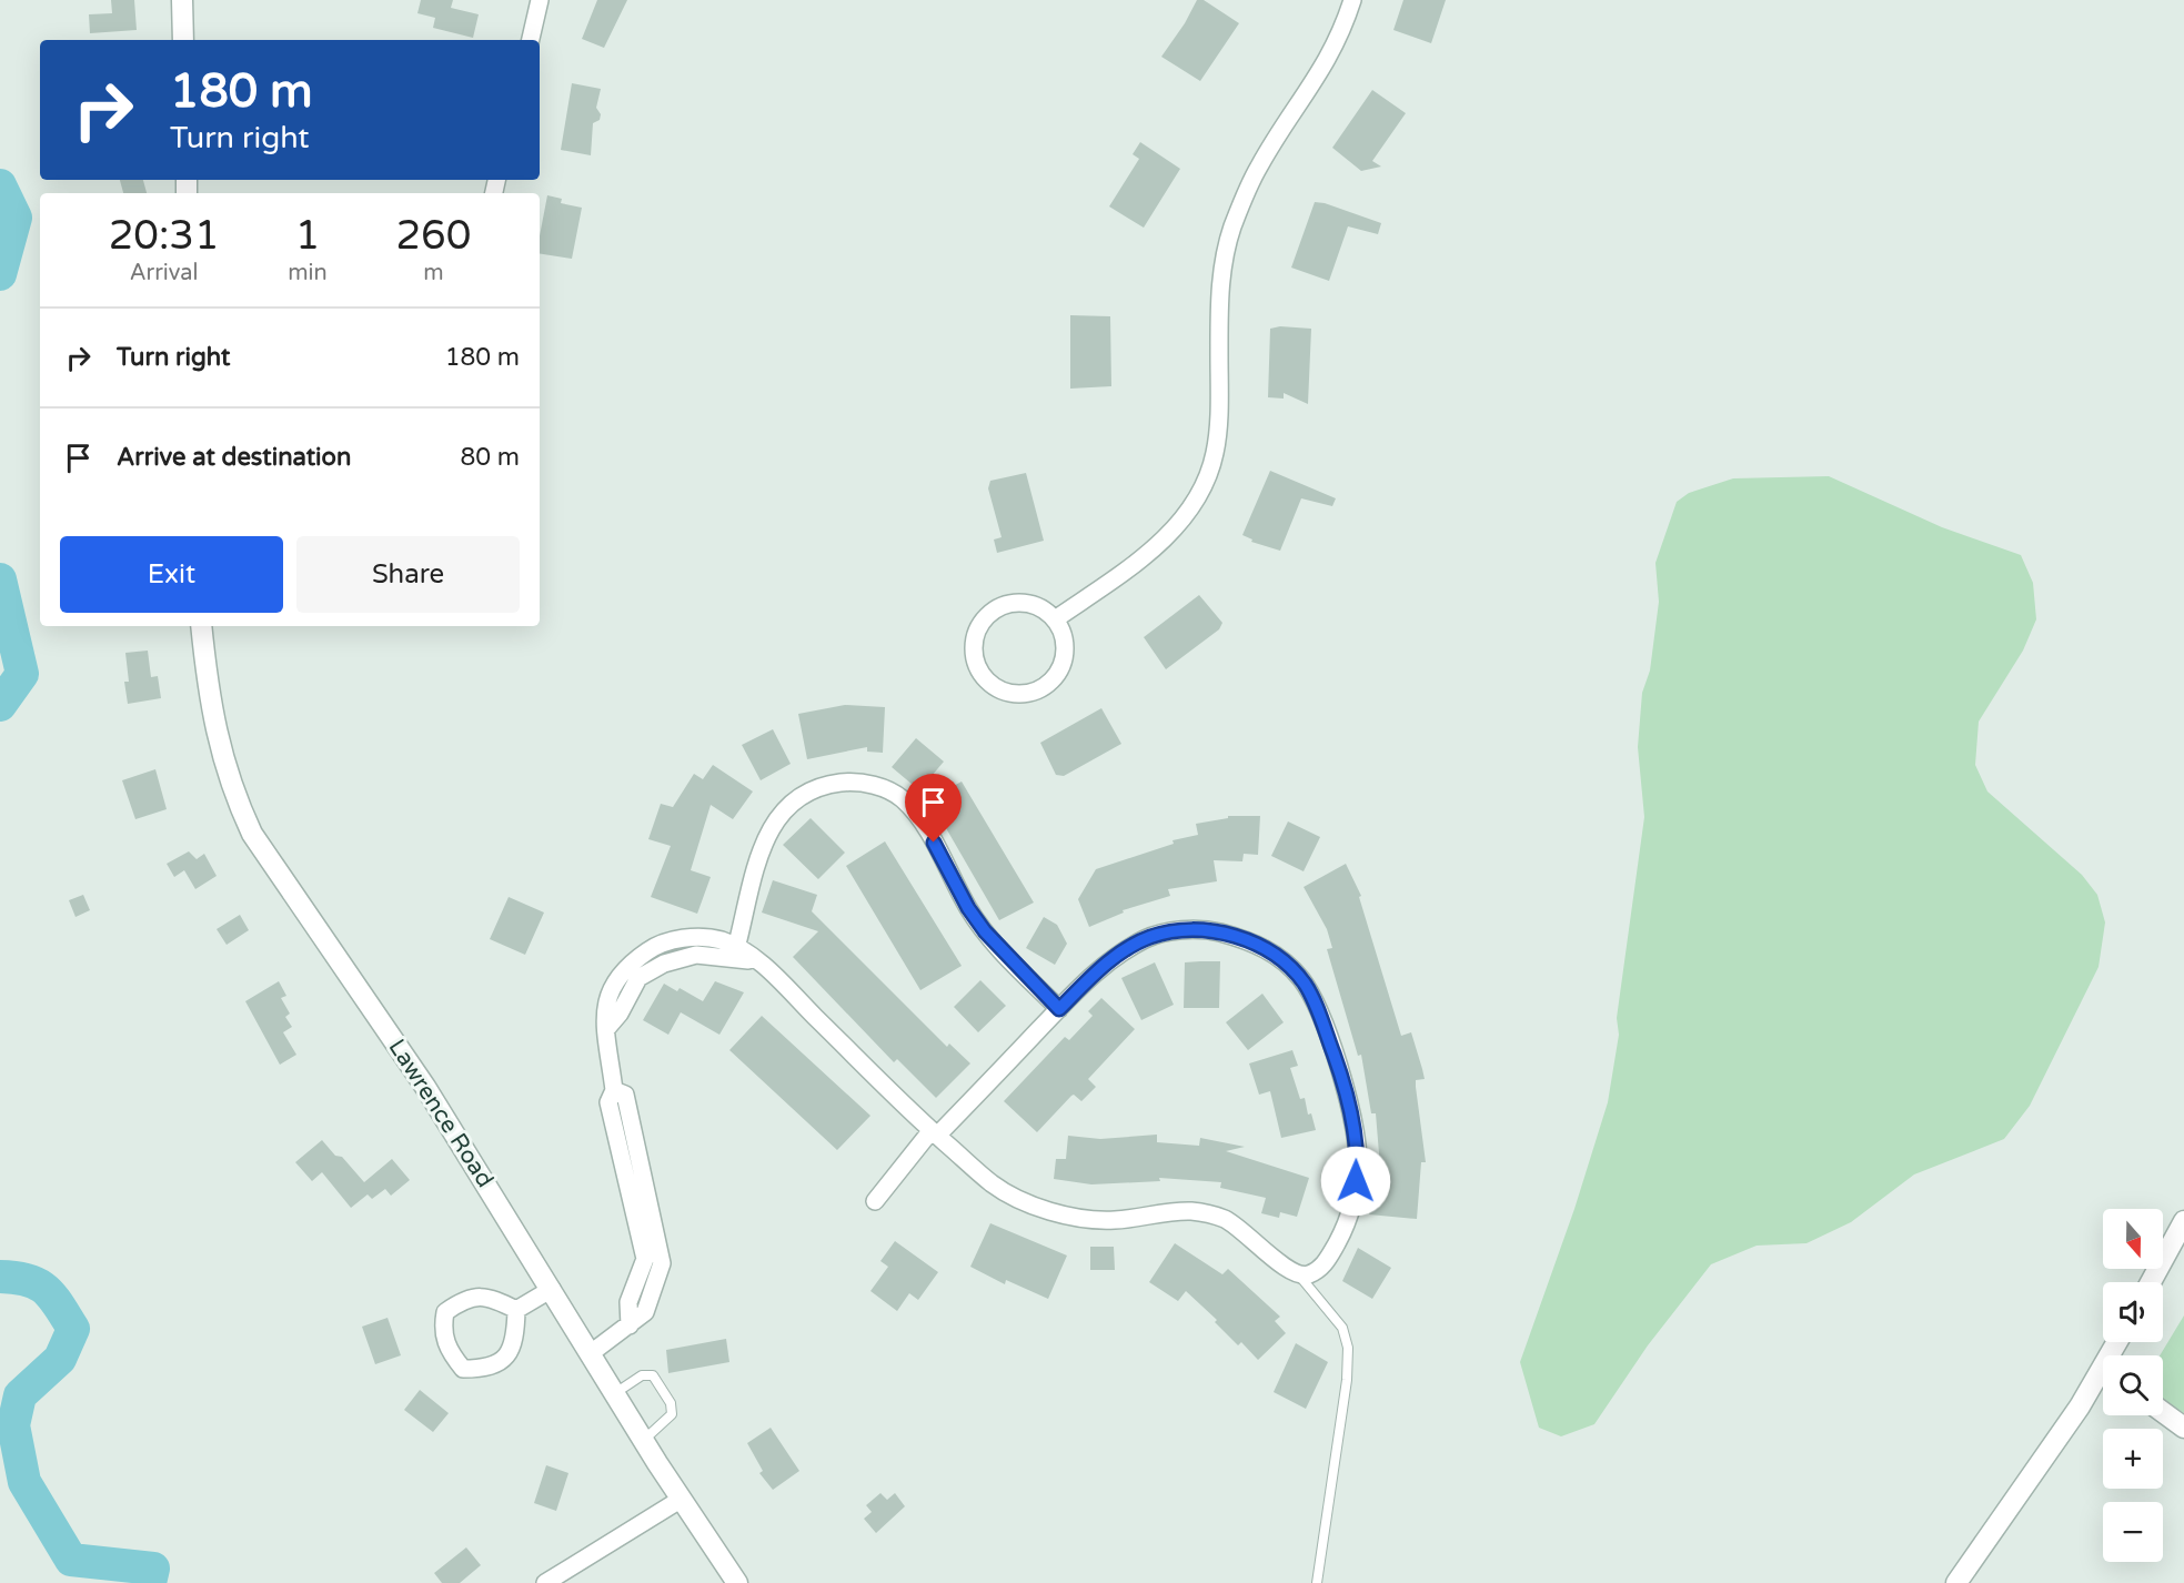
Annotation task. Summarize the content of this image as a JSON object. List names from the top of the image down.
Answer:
{
  "streets": {
    "street": ["Lawrence Road"]
  },
  "north": "bottom",
  "page": {
    "turn": ["180 m", "Turn right"],
    "eta": [
      "20:31",
      "Arrival",
      "1",
      "min",
      "260",
      "m"
    ],
    "list": [
      {
        "name": "Turn right",
        "value": "180 m"
      },
      {
        "name": "Arrive at destination",
        "value": "80 m"
      }
    ],
    "buttons": ["Exit", "Share"],
    "map_buttons": ["+", "−"]
  }
}
